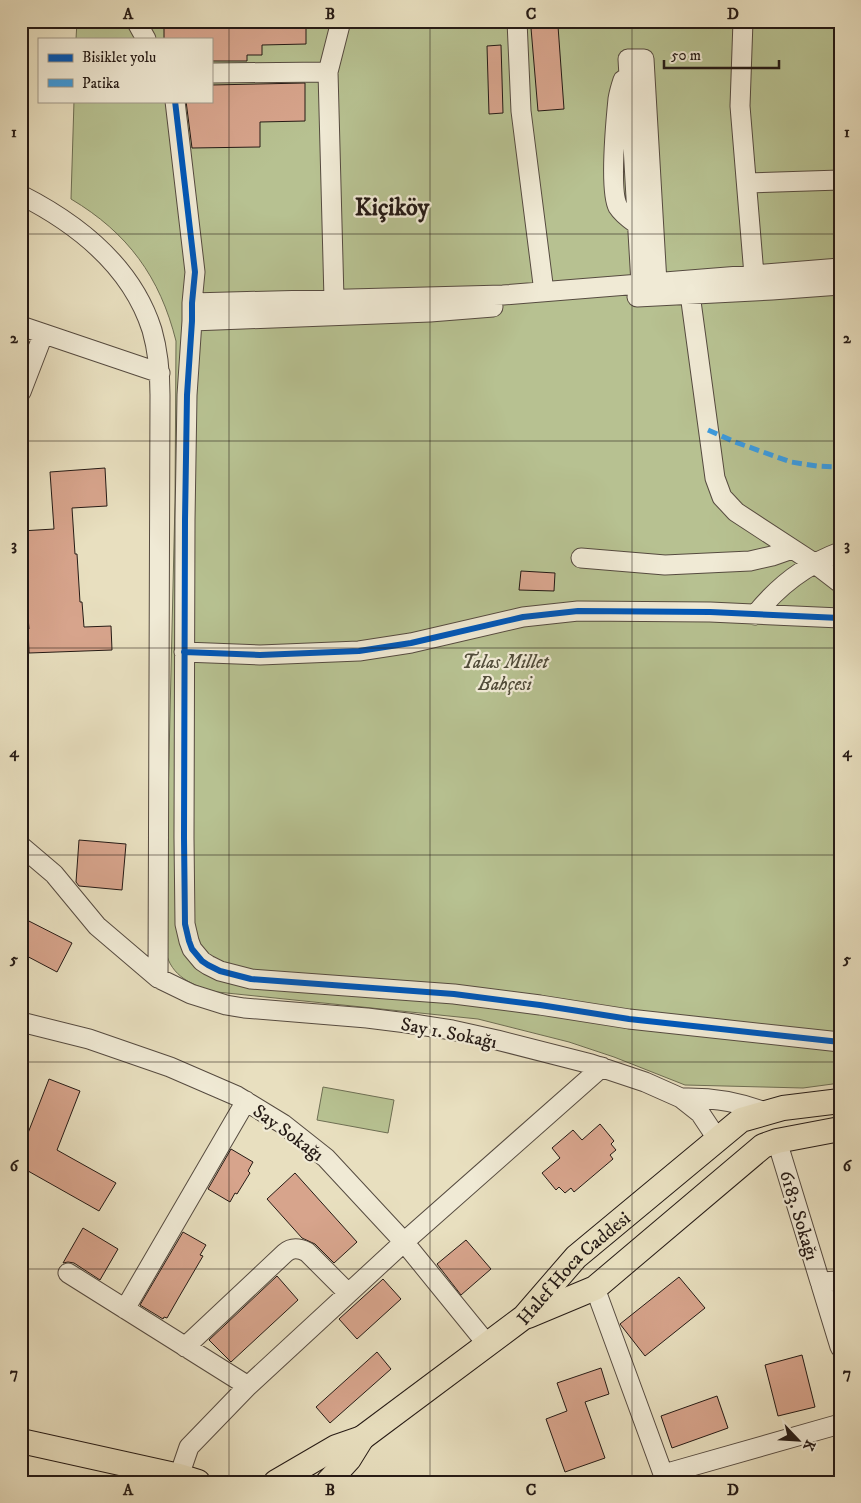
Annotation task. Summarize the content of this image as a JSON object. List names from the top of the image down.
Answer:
{
  "streets": {
    "main road": ["Halef Hoca Caddesi"],
    "street": ["Say 1. Sokağı", "Say Sokağı", "6183. Sokağı"]
  },
  "crossings": [
    ["Say 1. Sokağı", "Halef Hoca Caddesi"],
    ["6183. Sokağı", "Halef Hoca Caddesi"]
  ],
  "districts": ["Kiçiköy"],
  "parks": ["Talas Millet Bahçesi"],
  "legend": ["Bisiklet yolu", "Patika"],
  "scale_bar": "50 m",
  "north": "bottom right",
  "grid": {
    "columns": [
      "A",
      "B",
      "C",
      "D"
    ],
    "rows": [
      "1",
      "2",
      "3",
      "4",
      "5",
      "6",
      "7"
    ]
  }
}
